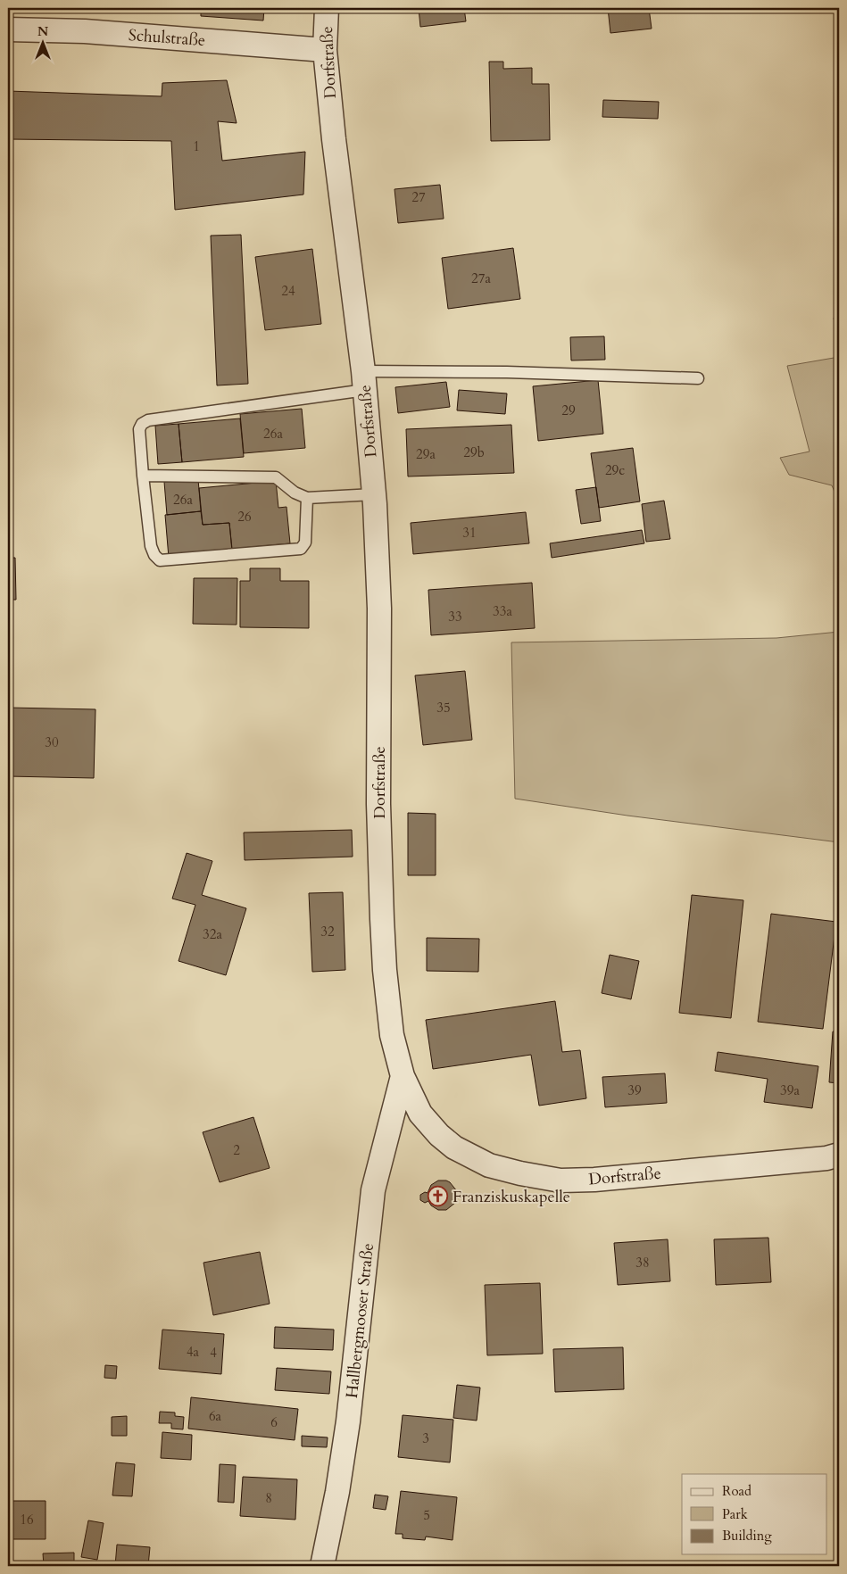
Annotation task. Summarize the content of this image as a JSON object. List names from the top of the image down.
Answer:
{
  "streets": {
    "street": ["Schulstraße", "Dorfstraße", "Hallbergmooser Straße"]
  },
  "crossings": [
    ["Schulstraße", "Dorfstraße"],
    ["Dorfstraße", "Hallbergmooser Straße"]
  ],
  "places": {
    "church": ["Franziskuskapelle"]
  },
  "house_numbers": [
    "1",
    "27",
    "27a",
    "24",
    "29",
    "26a",
    "29b",
    "29a",
    "29c",
    "26a",
    "26",
    "31",
    "33a",
    "33",
    "35",
    "30",
    "32",
    "32a",
    "39",
    "39a",
    "2",
    "38",
    "4a",
    "4",
    "6a",
    "6",
    "3",
    "8",
    "5",
    "16"
  ],
  "legend": ["Road", "Park", "Building"],
  "north": "top"
}
